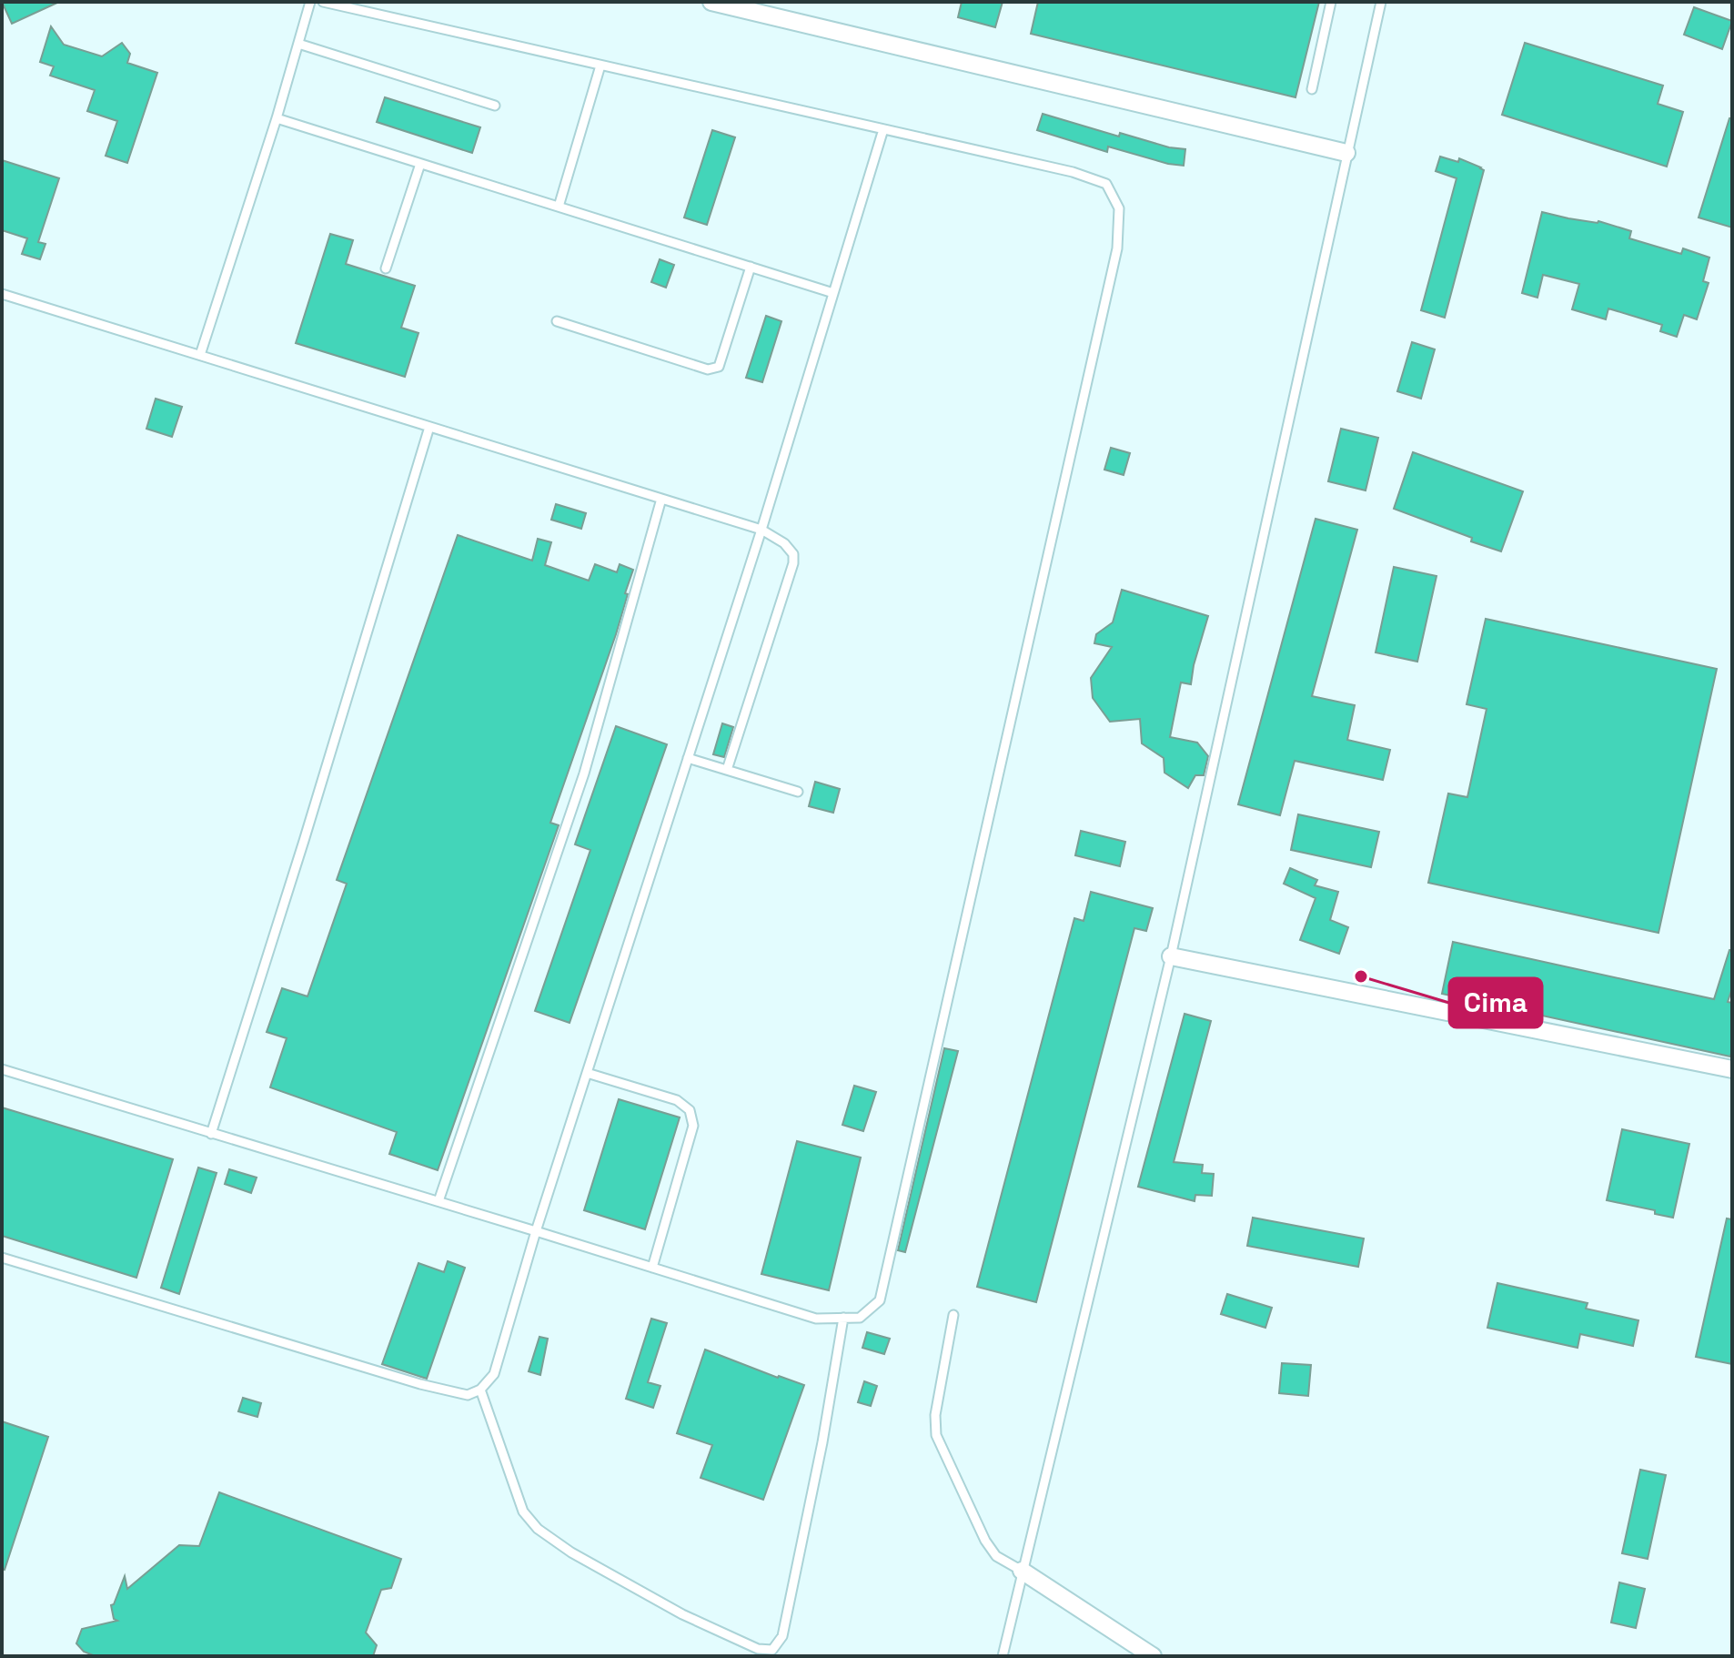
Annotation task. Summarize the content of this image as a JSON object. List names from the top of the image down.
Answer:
{
  "places": ["Cima"]
}
